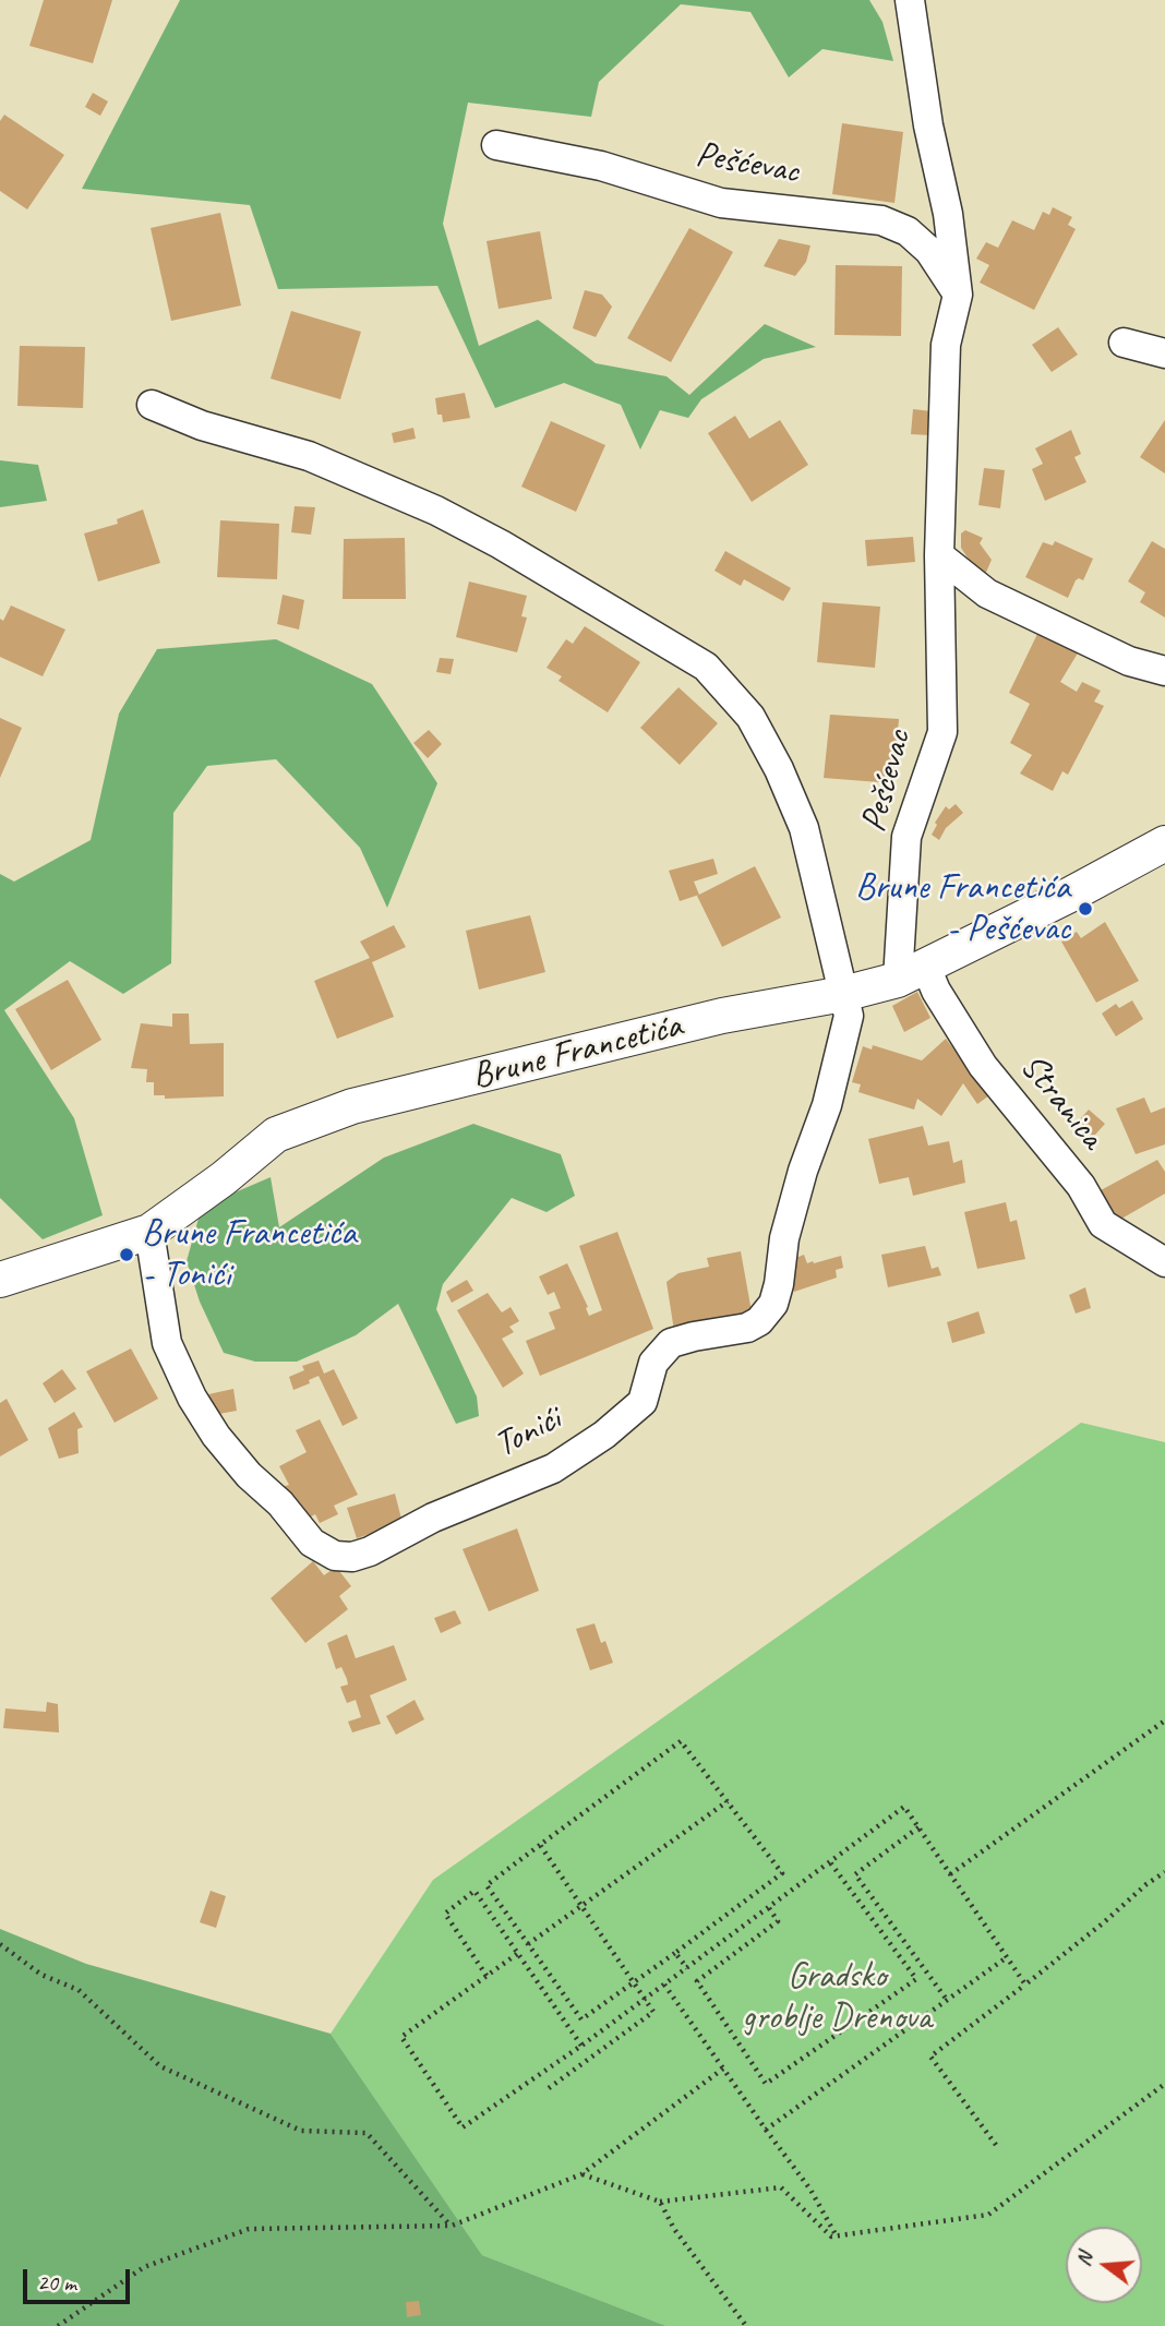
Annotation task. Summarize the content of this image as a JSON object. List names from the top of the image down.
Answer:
{
  "streets": {
    "street": [
      "Pešćevac",
      "Brune Francetića",
      "Stranica",
      "Tonići"
    ]
  },
  "crossings": [
    ["Pešćevac", "Brune Francetića"],
    ["Pešćevac", "Stranica"],
    ["Brune Francetića", "Stranica"],
    ["Brune Francetića", "Tonići"]
  ],
  "parks": ["Gradsko groblje Drenova"],
  "places": ["Brune Francetića - Pešćevac", "Brune Francetića - Tonići"],
  "scale_bar": "20 m",
  "north": "left"
}
